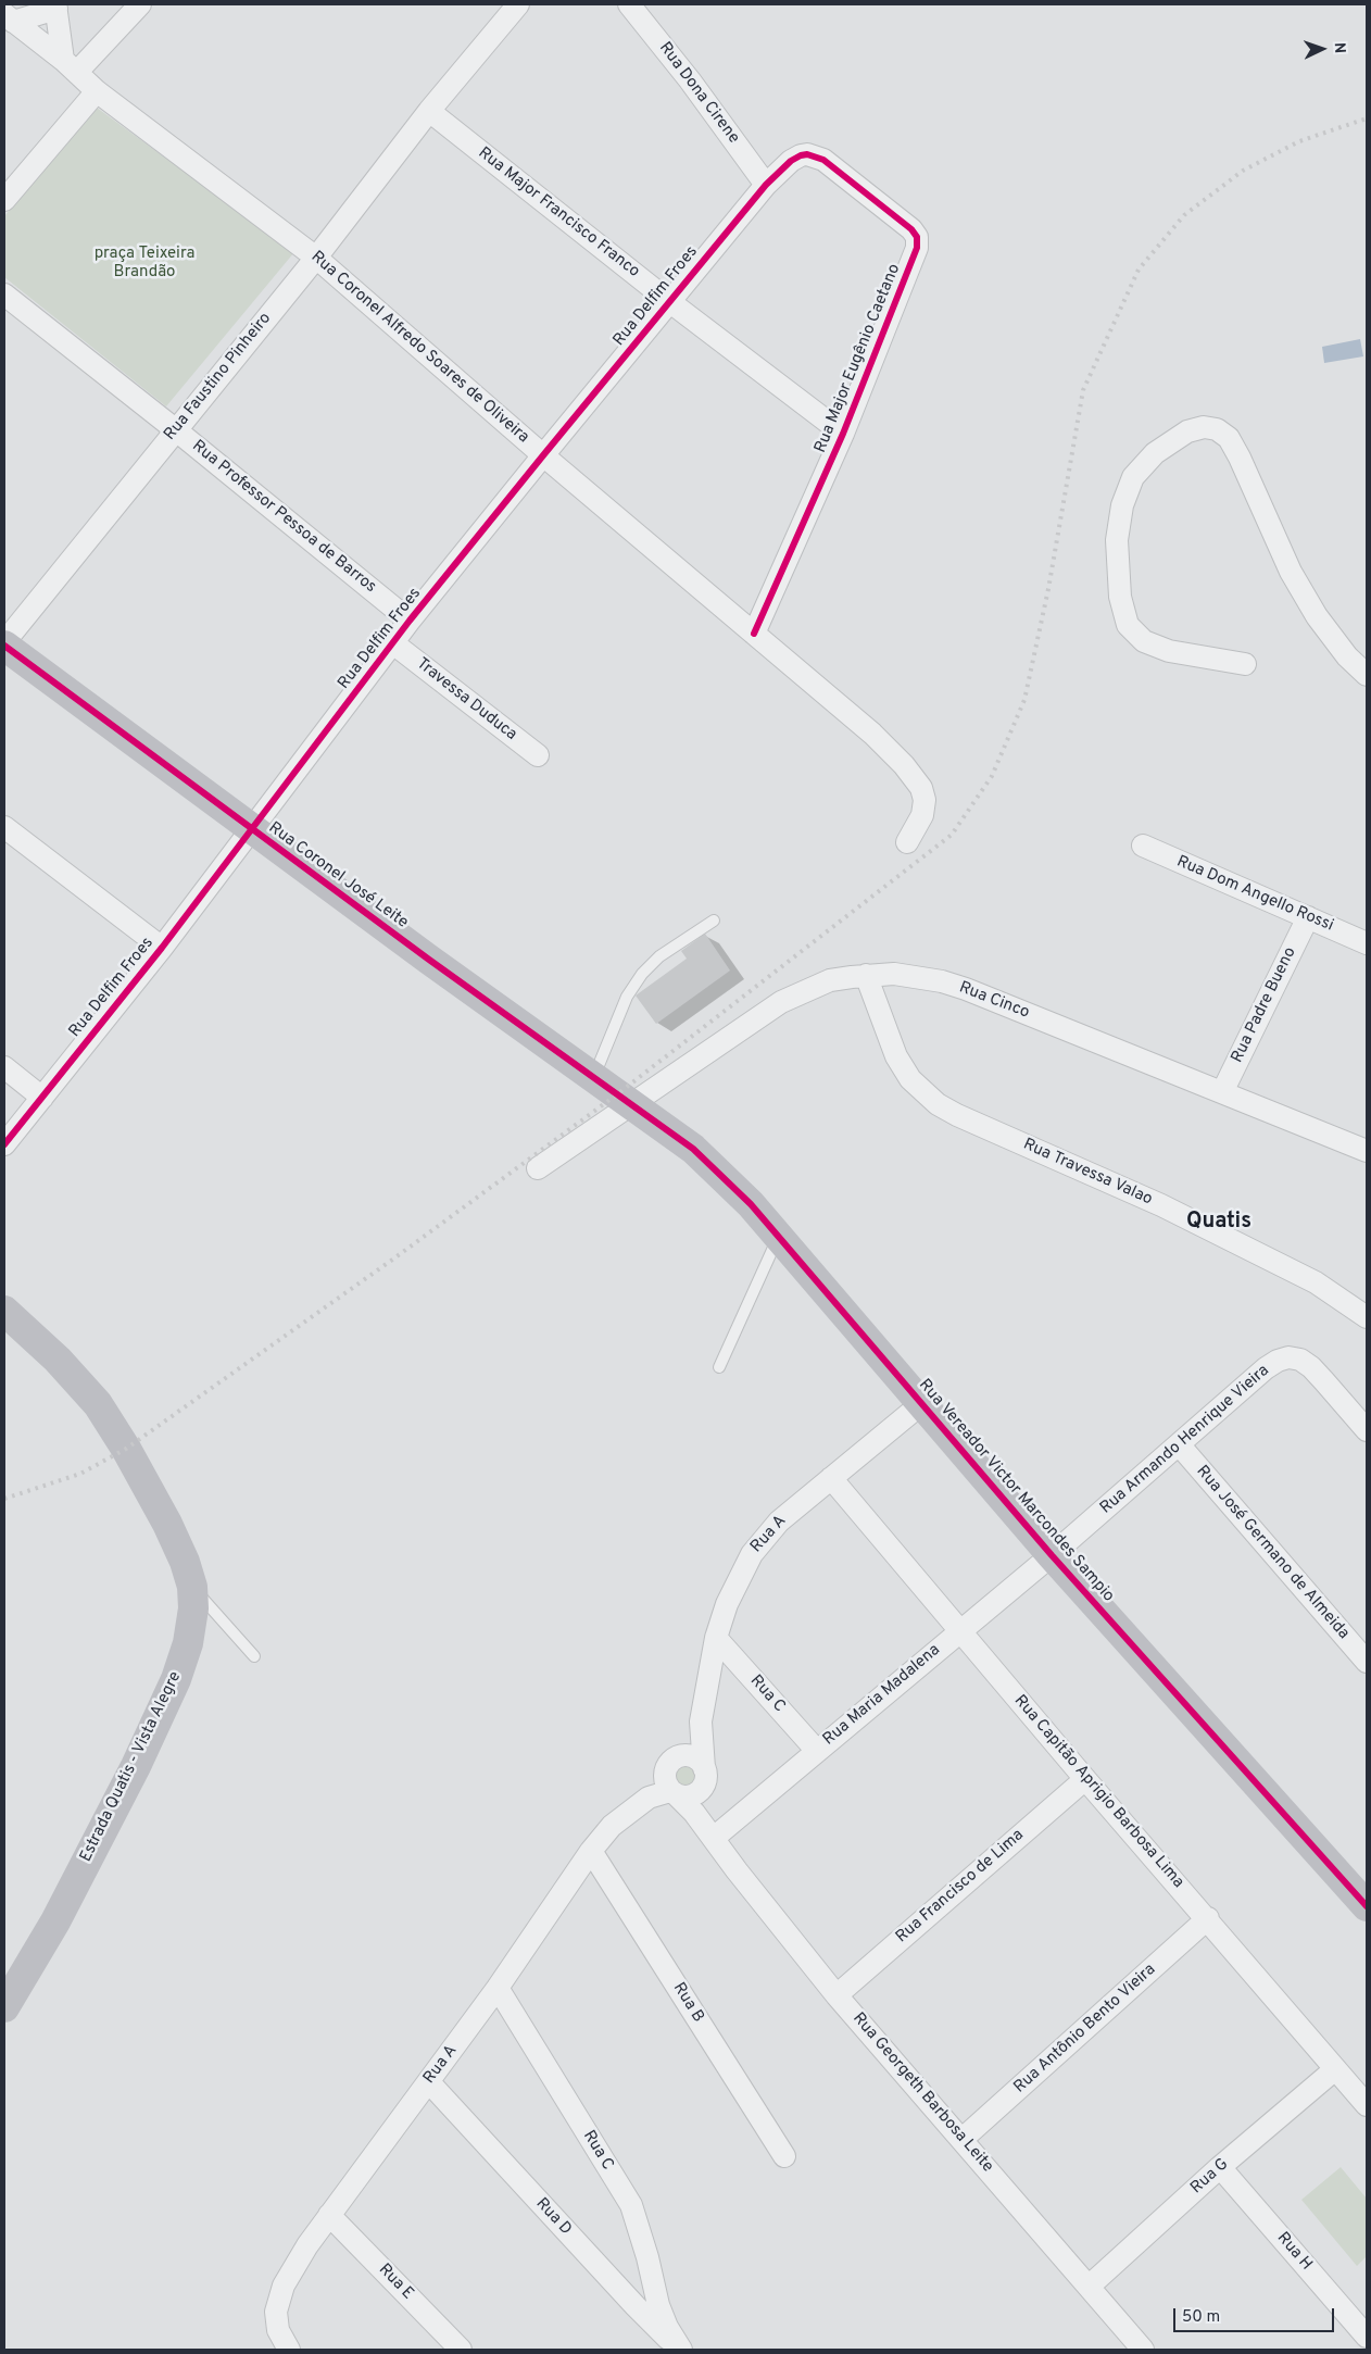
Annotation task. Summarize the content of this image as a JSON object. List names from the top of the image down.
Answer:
{
  "streets": {
    "street": [
      "Rua Dona Cirene",
      "Rua Major Francisco Franco",
      "Rua Delfim Froes",
      "Rua Coronel Alfredo Soares de Oliveira",
      "Rua Major Eugênio Caetano",
      "Rua Faustino Pinheiro",
      "Rua Professor Pessoa de Barros",
      "Travessa Duduca",
      "Rua Coronel José Leite",
      "Rua Dom Angello Rossi",
      "Rua Cinco",
      "Rua Padre Bueno",
      "Rua Travessa Valao",
      "Rua Armando Henrique Vieira",
      "Rua Vereador Victor Marcondes Sampio",
      "Rua A",
      "Rua José Germano de Almeida",
      "Rua C",
      "Rua Maria Madalena",
      "Estrada Quatis - Vista Alegre",
      "Rua Capitão Aprigio Barbosa Lima",
      "Rua Francisco de Lima",
      "Rua B",
      "Rua Antônio Bento Vieira",
      "Rua Georgeth Barbosa Leite",
      "Rua G",
      "Rua D",
      "Rua H",
      "Rua E"
    ]
  },
  "crossings": [
    ["Rua Dona Cirene", "Rua Delfim Froes"],
    ["Rua Major Francisco Franco", "Rua Delfim Froes"],
    ["Rua Major Francisco Franco", "Rua Major Eugênio Caetano"],
    ["Rua Major Francisco Franco", "Rua Faustino Pinheiro"],
    ["Rua Delfim Froes", "Rua Coronel Alfredo Soares de Oliveira"],
    ["Rua Delfim Froes", "Rua Major Eugênio Caetano"],
    ["Rua Delfim Froes", "Rua Professor Pessoa de Barros"],
    ["Rua Delfim Froes", "Travessa Duduca"],
    ["Rua Delfim Froes", "Rua Coronel José Leite"],
    ["Rua Coronel Alfredo Soares de Oliveira", "Rua Major Eugênio Caetano"],
    ["Rua Coronel Alfredo Soares de Oliveira", "Rua Faustino Pinheiro"],
    ["Rua Faustino Pinheiro", "Rua Professor Pessoa de Barros"],
    ["Rua Faustino Pinheiro", "Rua Coronel José Leite"],
    ["Rua Coronel José Leite", "Rua Cinco"],
    ["Rua Coronel José Leite", "Rua Vereador Victor Marcondes Sampio"],
    ["Rua Dom Angello Rossi", "Rua Padre Bueno"],
    ["Rua Cinco", "Rua Padre Bueno"],
    ["Rua Cinco", "Rua Travessa Valao"],
    ["Rua Cinco", "Rua Vereador Victor Marcondes Sampio"],
    ["Rua Armando Henrique Vieira", "Rua Vereador Victor Marcondes Sampio"],
    ["Rua Armando Henrique Vieira", "Rua José Germano de Almeida"],
    ["Rua Armando Henrique Vieira", "Rua Maria Madalena"],
    ["Rua Vereador Victor Marcondes Sampio", "Rua A"],
    ["Rua Vereador Victor Marcondes Sampio", "Rua Maria Madalena"],
    ["Rua A", "Rua C"],
    ["Rua A", "Rua Capitão Aprigio Barbosa Lima"],
    ["Rua A", "Rua B"],
    ["Rua A", "Rua Georgeth Barbosa Leite"],
    ["Rua A", "Rua D"],
    ["Rua A", "Rua E"],
    ["Rua C", "Rua Maria Madalena"],
    ["Rua C", "Rua D"],
    ["Rua Maria Madalena", "Rua Capitão Aprigio Barbosa Lima"],
    ["Rua Maria Madalena", "Rua Georgeth Barbosa Leite"],
    ["Rua Capitão Aprigio Barbosa Lima", "Rua Francisco de Lima"],
    ["Rua Capitão Aprigio Barbosa Lima", "Rua Antônio Bento Vieira"],
    ["Rua Capitão Aprigio Barbosa Lima", "Rua G"],
    ["Rua Francisco de Lima", "Rua Georgeth Barbosa Leite"],
    ["Rua Antônio Bento Vieira", "Rua Georgeth Barbosa Leite"],
    ["Rua Georgeth Barbosa Leite", "Rua G"],
    ["Rua G", "Rua H"]
  ],
  "districts": ["Quatis"],
  "parks": ["praça Teixeira Brandão"],
  "scale_bar": "50 m",
  "north": "right"
}
